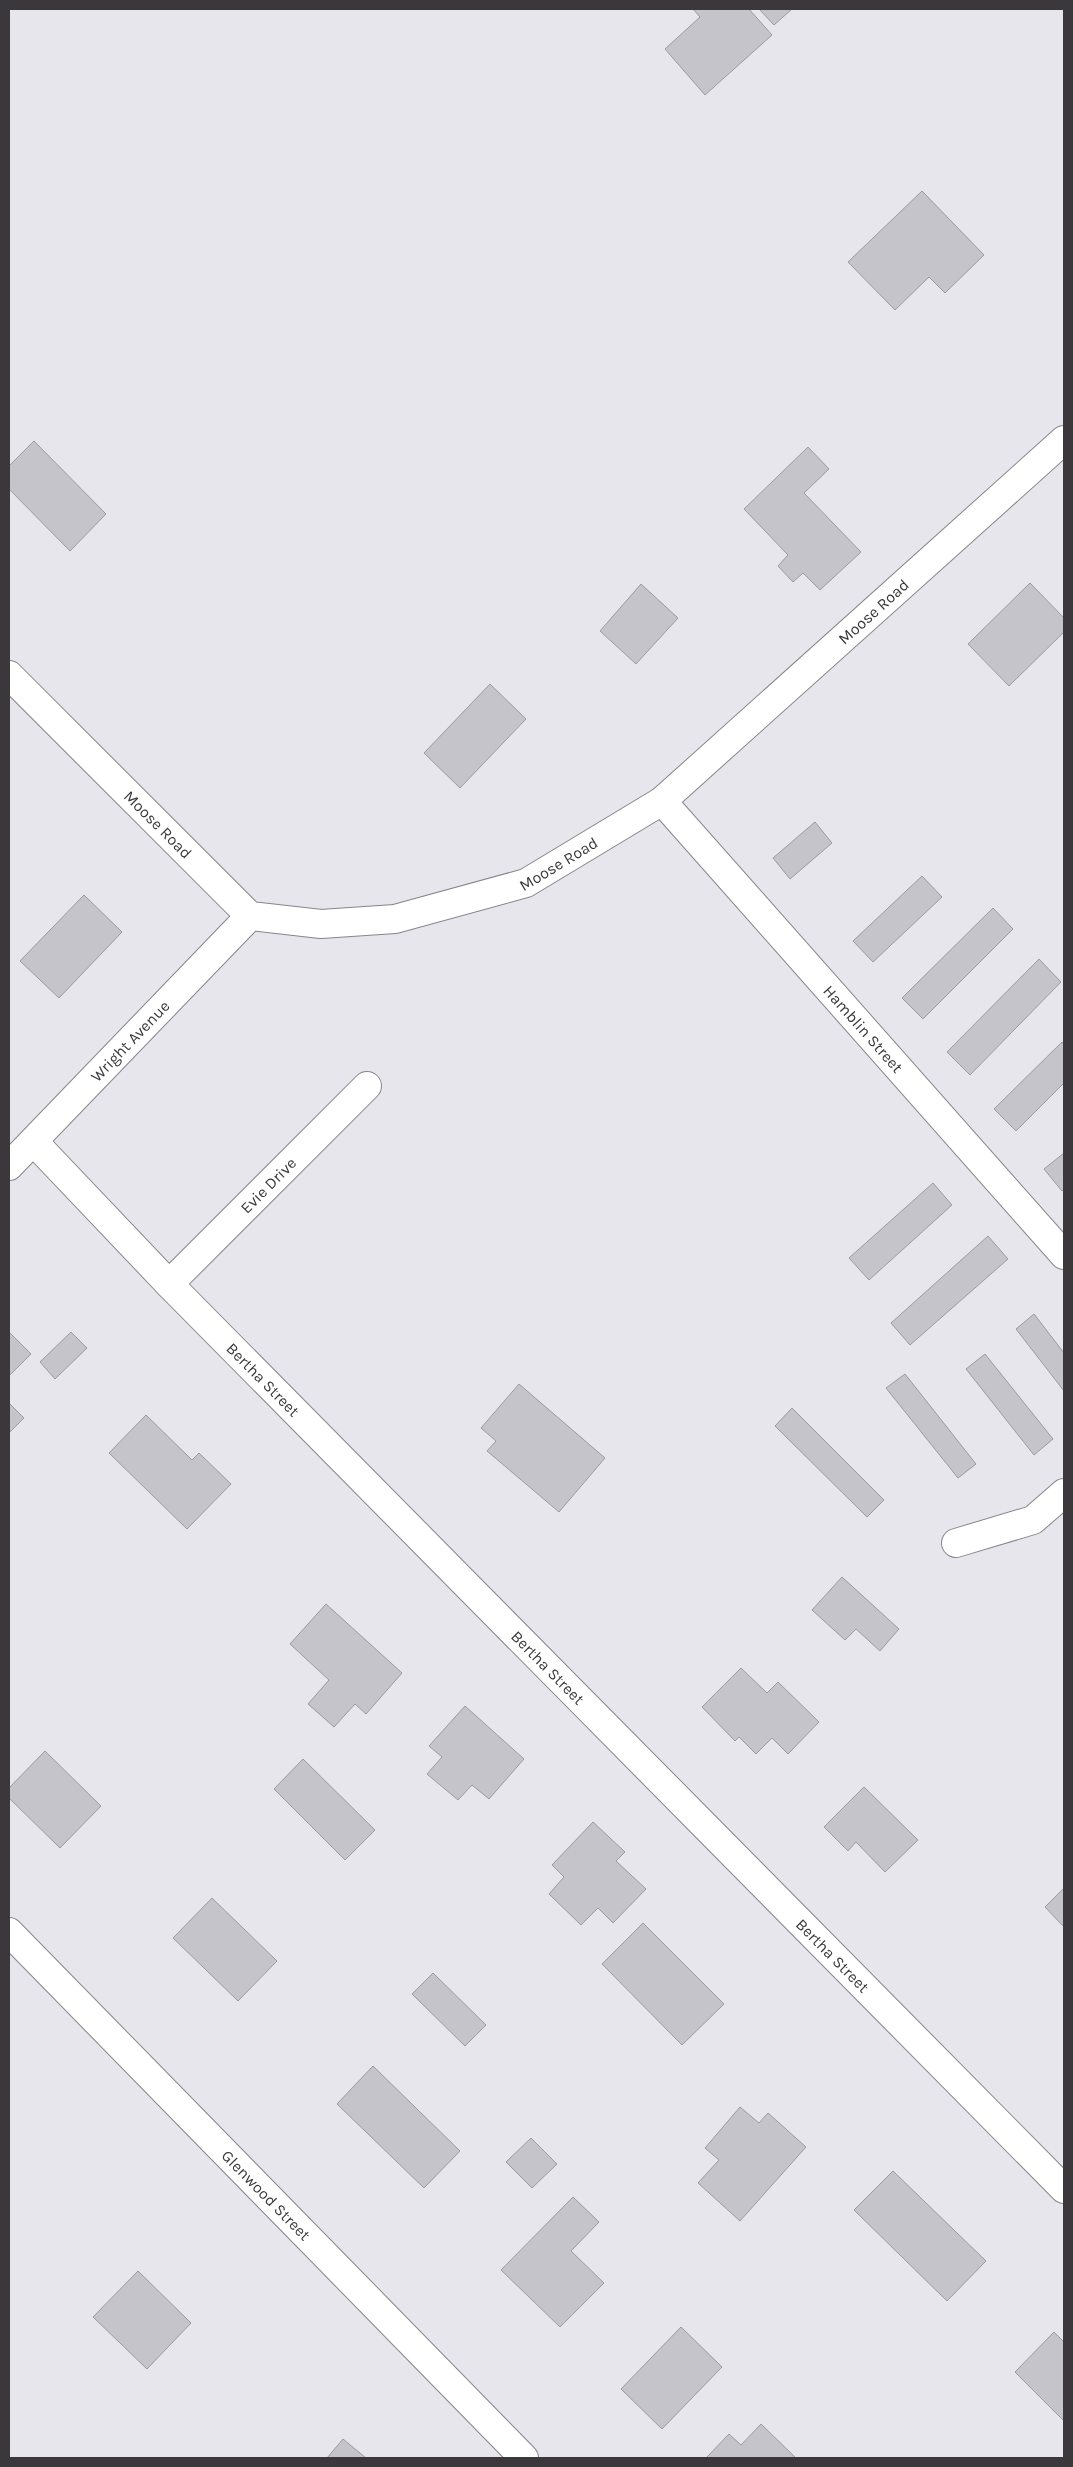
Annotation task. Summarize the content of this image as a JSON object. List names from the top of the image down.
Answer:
{
  "streets": {
    "street": [
      "Moose Road",
      "Hamblin Street",
      "Wright Avenue",
      "Evie Drive",
      "Bertha Street",
      "Glenwood Street"
    ]
  },
  "crossings": [
    ["Moose Road", "Hamblin Street"],
    ["Moose Road", "Wright Avenue"],
    ["Wright Avenue", "Bertha Street"],
    ["Evie Drive", "Bertha Street"]
  ]
}
